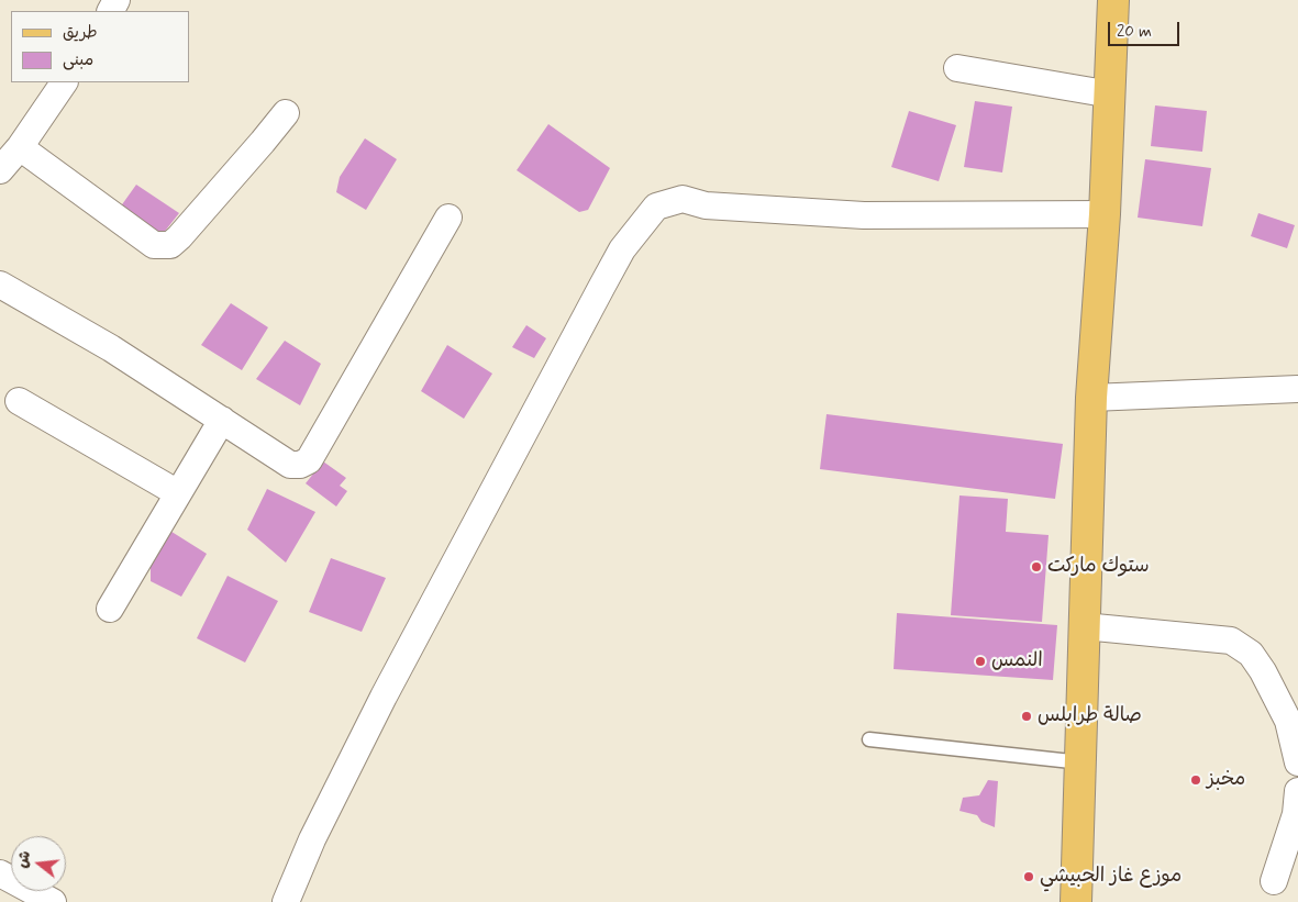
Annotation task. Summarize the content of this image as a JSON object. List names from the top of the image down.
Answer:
{
  "places": [
    "ستوك ماركت",
    "النمس",
    "صالة طرابلس",
    "مخبز",
    "موزع غاز الحبيشي"
  ],
  "legend": ["طريق", "مبنى"],
  "scale_bar": "20 m",
  "north": "left"
}
